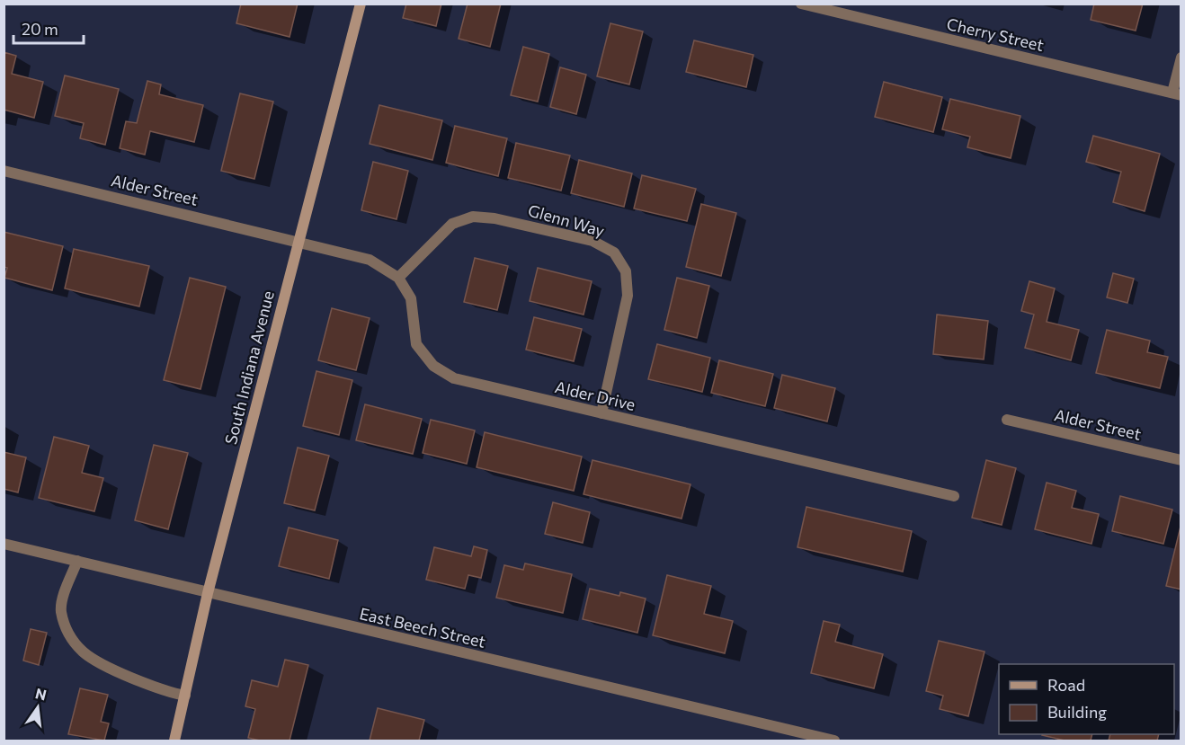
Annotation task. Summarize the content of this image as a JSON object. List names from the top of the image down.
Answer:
{
  "streets": {
    "main road": ["South Indiana Avenue"],
    "street": [
      "Cherry Street",
      "Alder Street",
      "Glenn Way",
      "Alder Drive",
      "East Beech Street"
    ]
  },
  "crossings": [
    ["Alder Street", "South Indiana Avenue"],
    ["Alder Street", "Alder Drive"],
    ["Glenn Way", "Alder Drive"],
    ["South Indiana Avenue", "Alder Drive"],
    ["South Indiana Avenue", "East Beech Street"]
  ],
  "legend": ["Road", "Building"],
  "scale_bar": "20 m",
  "north": "top"
}
